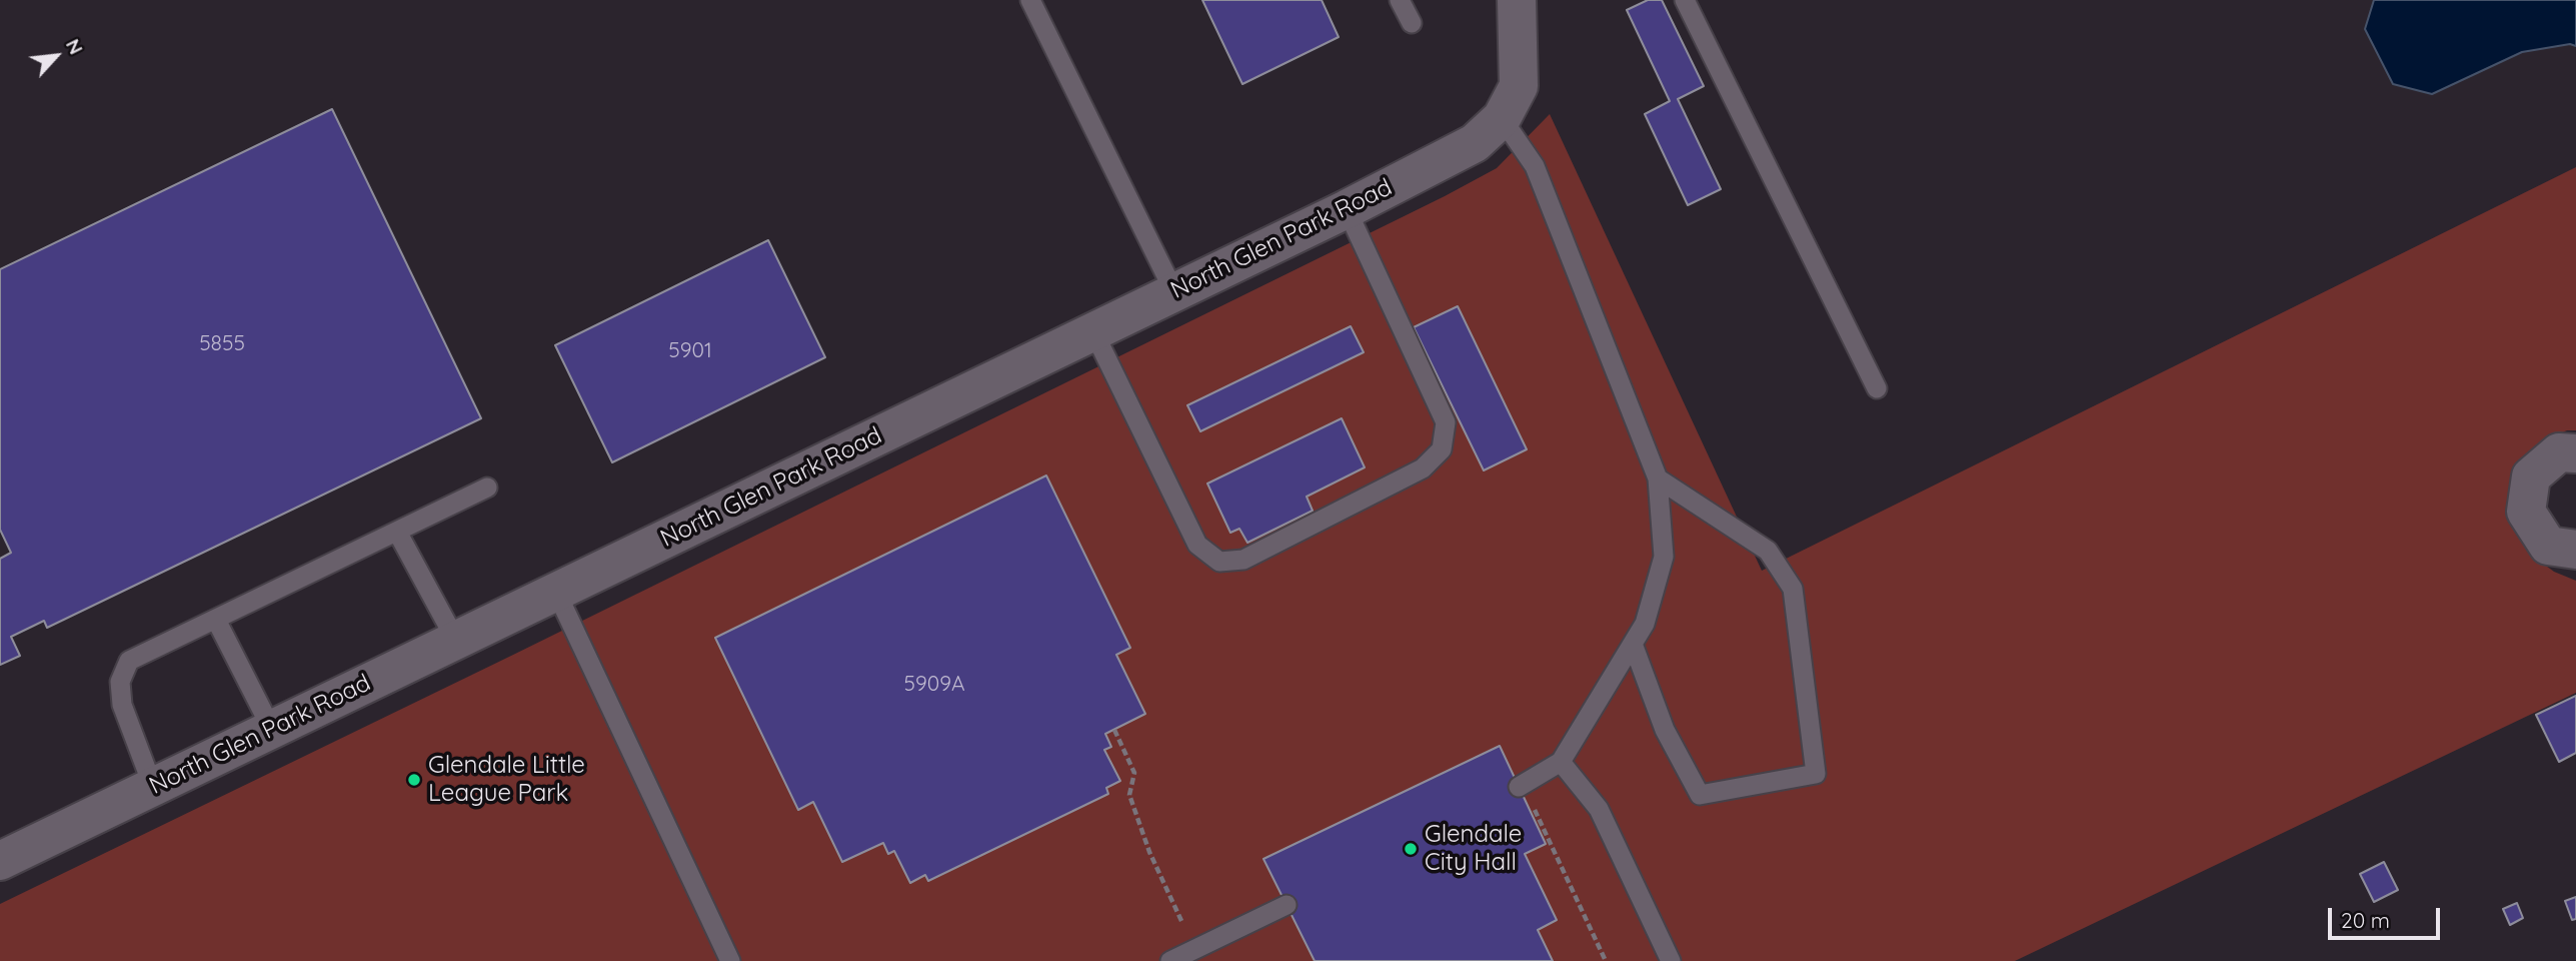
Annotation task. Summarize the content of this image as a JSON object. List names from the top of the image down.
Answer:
{
  "streets": {
    "street": ["North Glen Park Road"]
  },
  "places": ["Glendale Little League Park", "Glendale City Hall"],
  "house_numbers": ["5855", "5901", "5909A"],
  "scale_bar": "20 m",
  "north": "top right"
}
